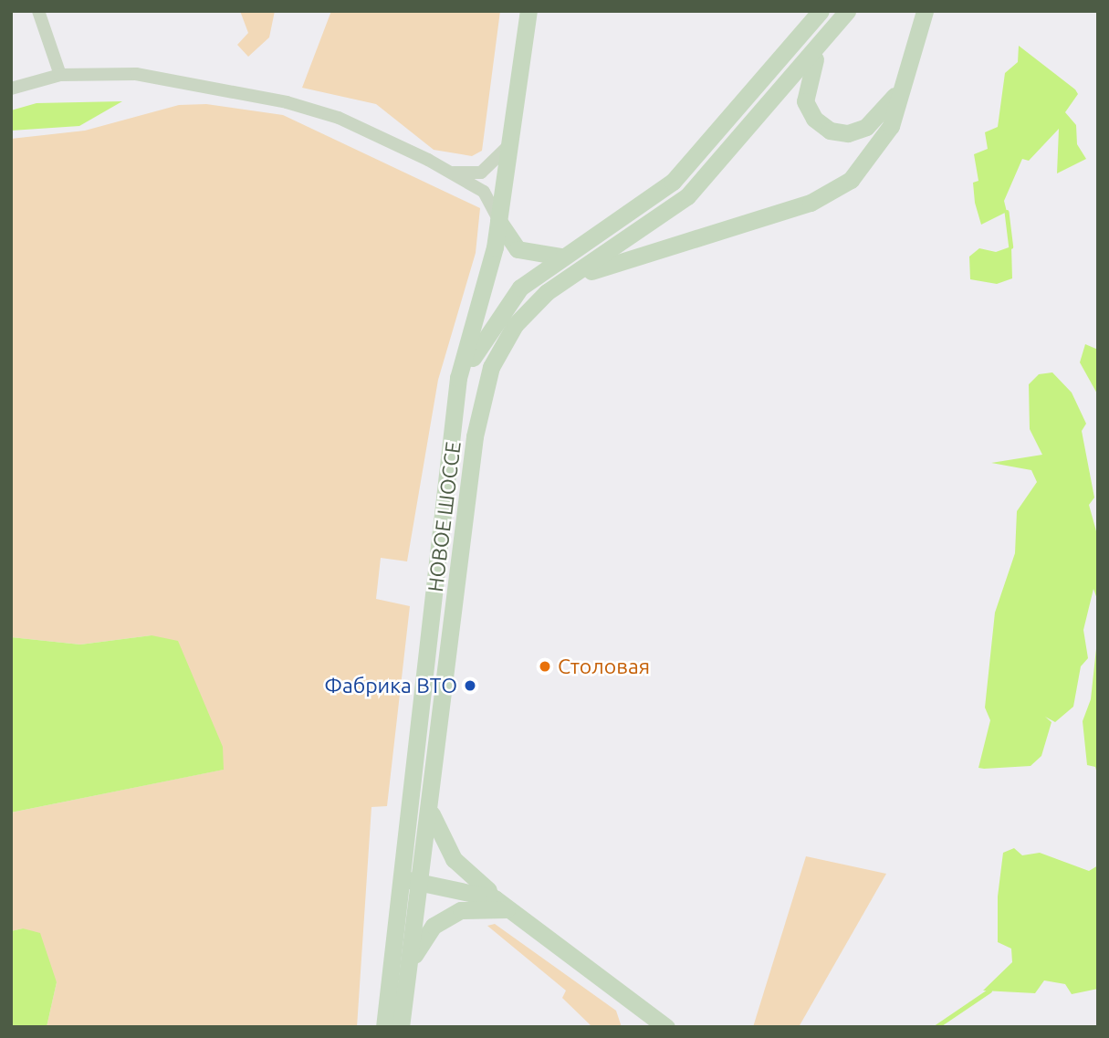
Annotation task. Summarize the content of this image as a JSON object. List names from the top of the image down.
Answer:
{
  "streets": {
    "main road": ["НОВОЕ ШОССЕ"]
  },
  "places": ["Столовая", "Фабрика ВТО"]
}
